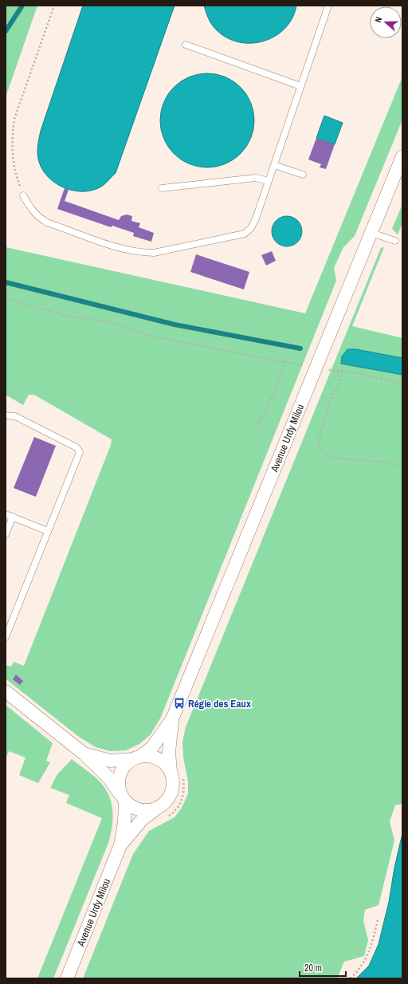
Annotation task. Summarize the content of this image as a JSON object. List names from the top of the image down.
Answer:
{
  "streets": {
    "street": ["Avenue Urdy Milou"]
  },
  "places": {
    "bus stop": ["Régie des Eaux"]
  },
  "scale_bar": "20 m",
  "north": "left"
}
